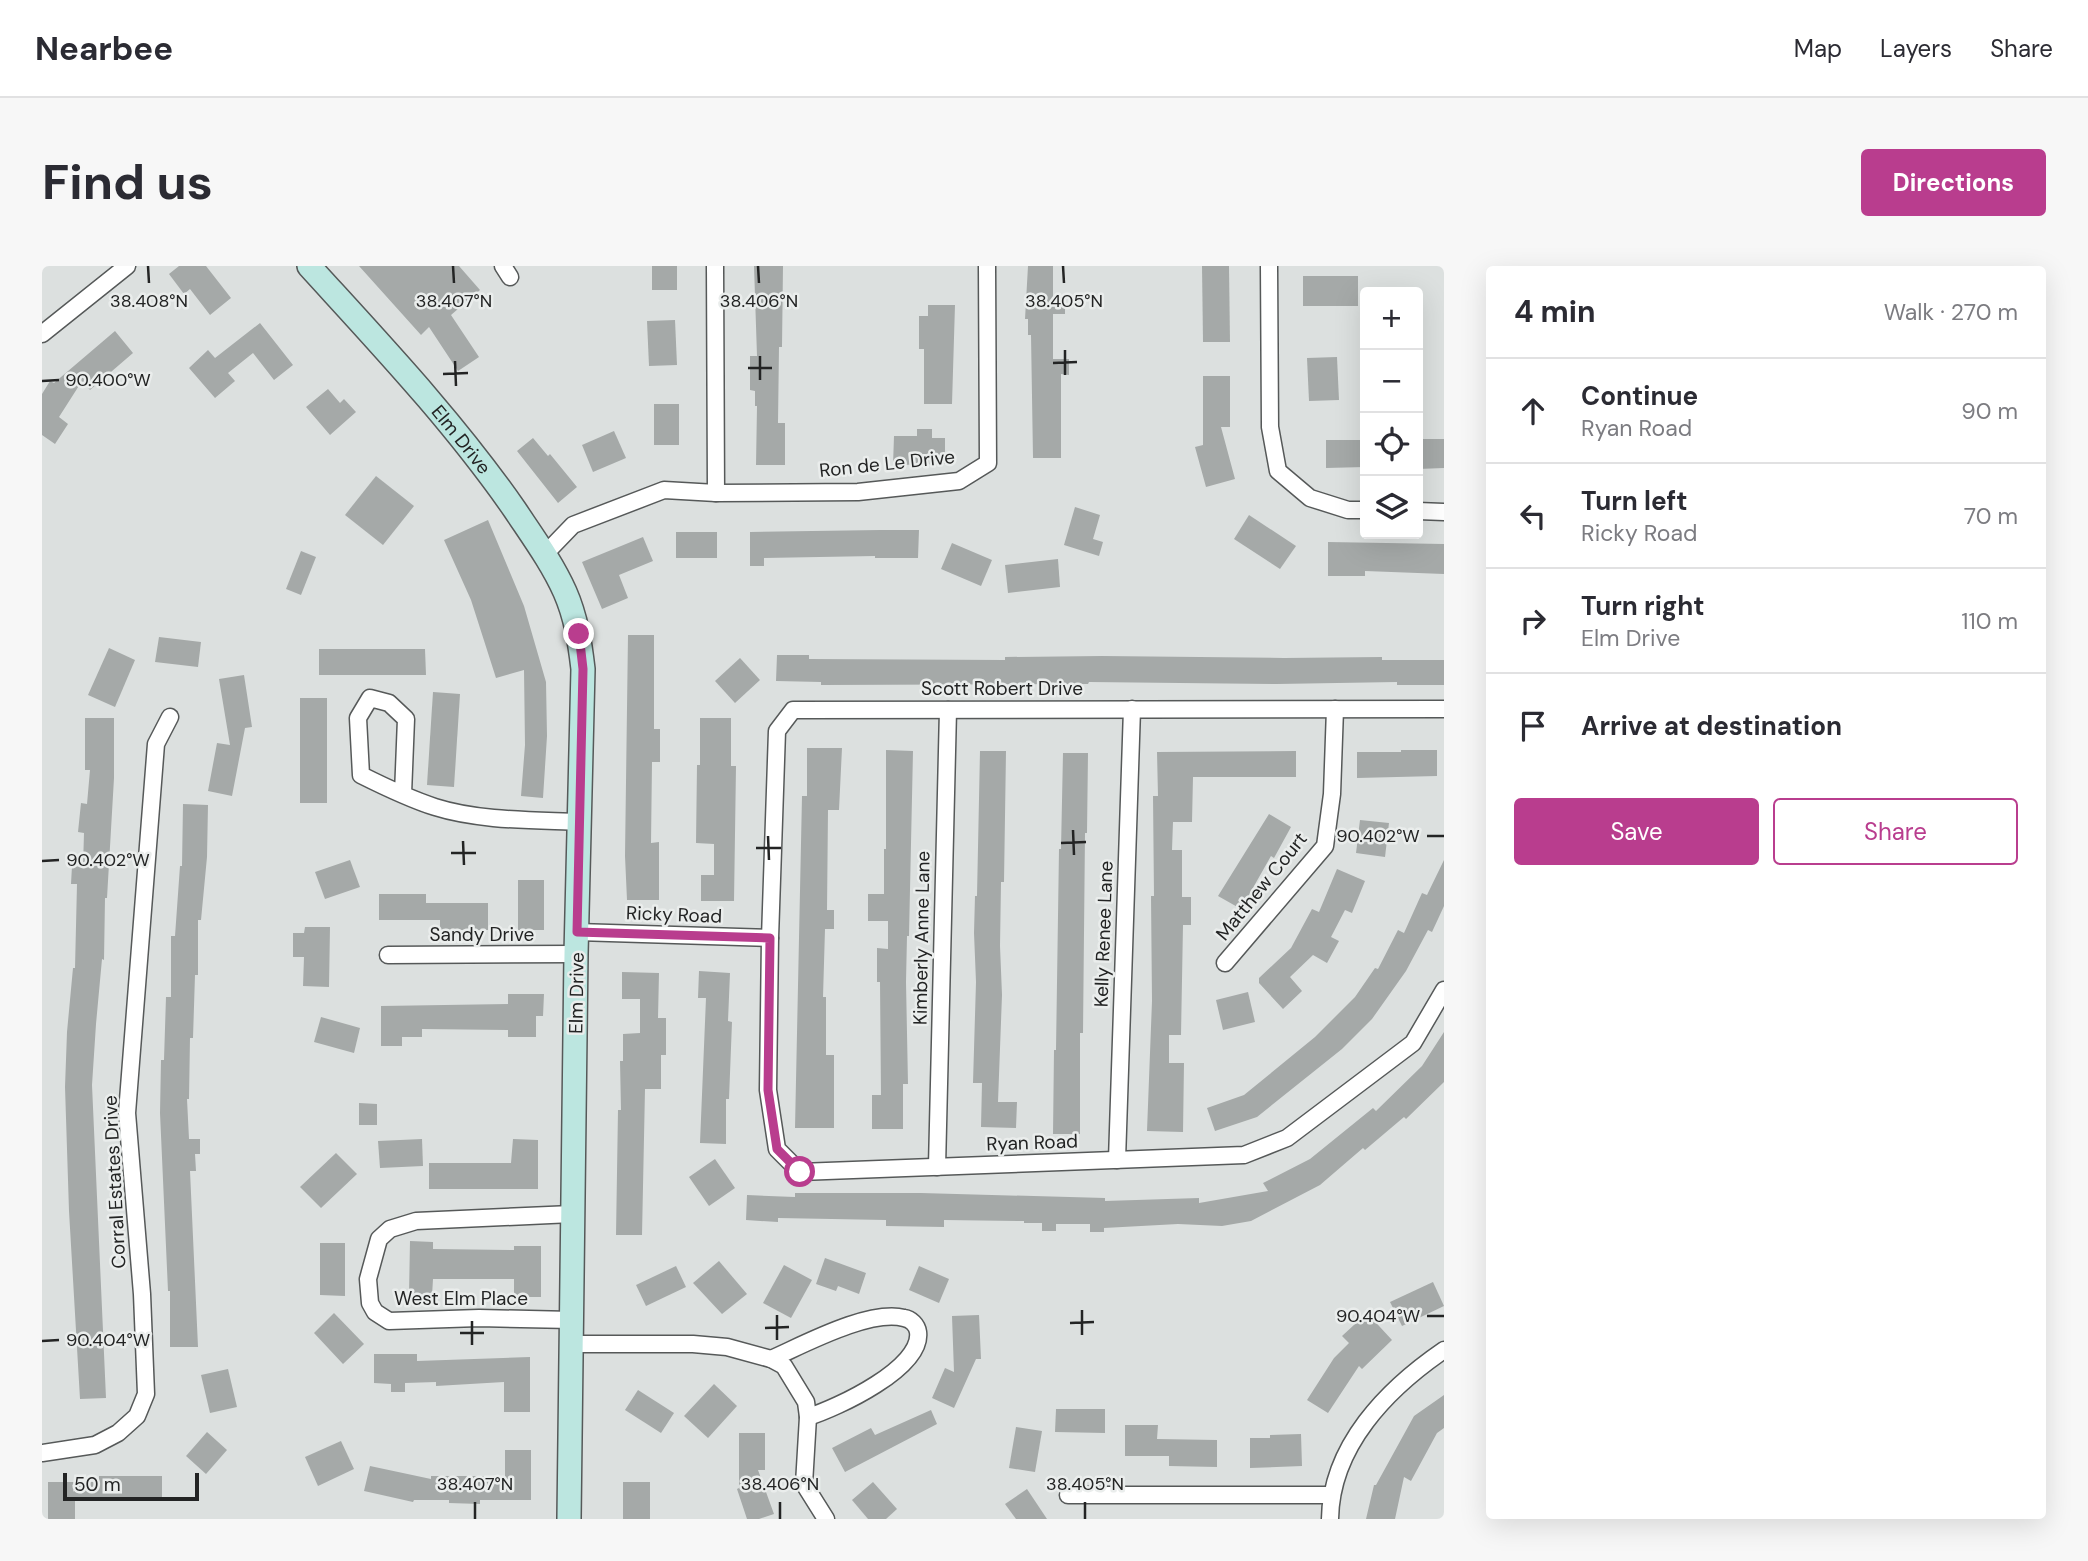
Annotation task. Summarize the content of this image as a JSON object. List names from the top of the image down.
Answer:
{
  "streets": {
    "street": [
      "Elm Drive",
      "Ron de Le Drive",
      "Scott Robert Drive",
      "Matthew Court",
      "Ricky Road",
      "Sandy Drive",
      "Kelly Renee Lane",
      "Kimberly Anne Lane",
      "Ryan Road",
      "Corral Estates Drive",
      "West Elm Place"
    ]
  },
  "crossings": [
    ["Elm Drive", "Ron de Le Drive"],
    ["Elm Drive", "Ricky Road"],
    ["Elm Drive", "Sandy Drive"],
    ["Elm Drive", "West Elm Place"],
    ["Scott Robert Drive", "Matthew Court"],
    ["Scott Robert Drive", "Ricky Road"],
    ["Scott Robert Drive", "Kelly Renee Lane"],
    ["Scott Robert Drive", "Kimberly Anne Lane"],
    ["Scott Robert Drive", "Ryan Road"],
    ["Ricky Road", "Sandy Drive"],
    ["Ricky Road", "Ryan Road"],
    ["Kelly Renee Lane", "Ryan Road"],
    ["Kimberly Anne Lane", "Ryan Road"]
  ],
  "scale_bar": "50 m",
  "page": {
    "header": "Nearbee",
    "nav": ["Map", "Layers", "Share"],
    "buttons": [
      "Directions",
      ["Save", "Share"]
    ],
    "title": "Find us",
    "heading": ["4 min", "Walk · 270 m"],
    "map_buttons": ["+", "−"],
    "list": [
      ["Continue", "Ryan Road", "90 m"],
      ["Turn left", "Ricky Road", "70 m"],
      ["Turn right", "Elm Drive", "110 m"],
      "Arrive at destination"
    ],
    "scale": "50 m"
  },
  "coordinates": [
    "38.408°N",
    "38.407°N",
    "38.406°N",
    "38.405°N",
    "90.400°W",
    "90.402°W",
    "90.404°W"
  ]
}
